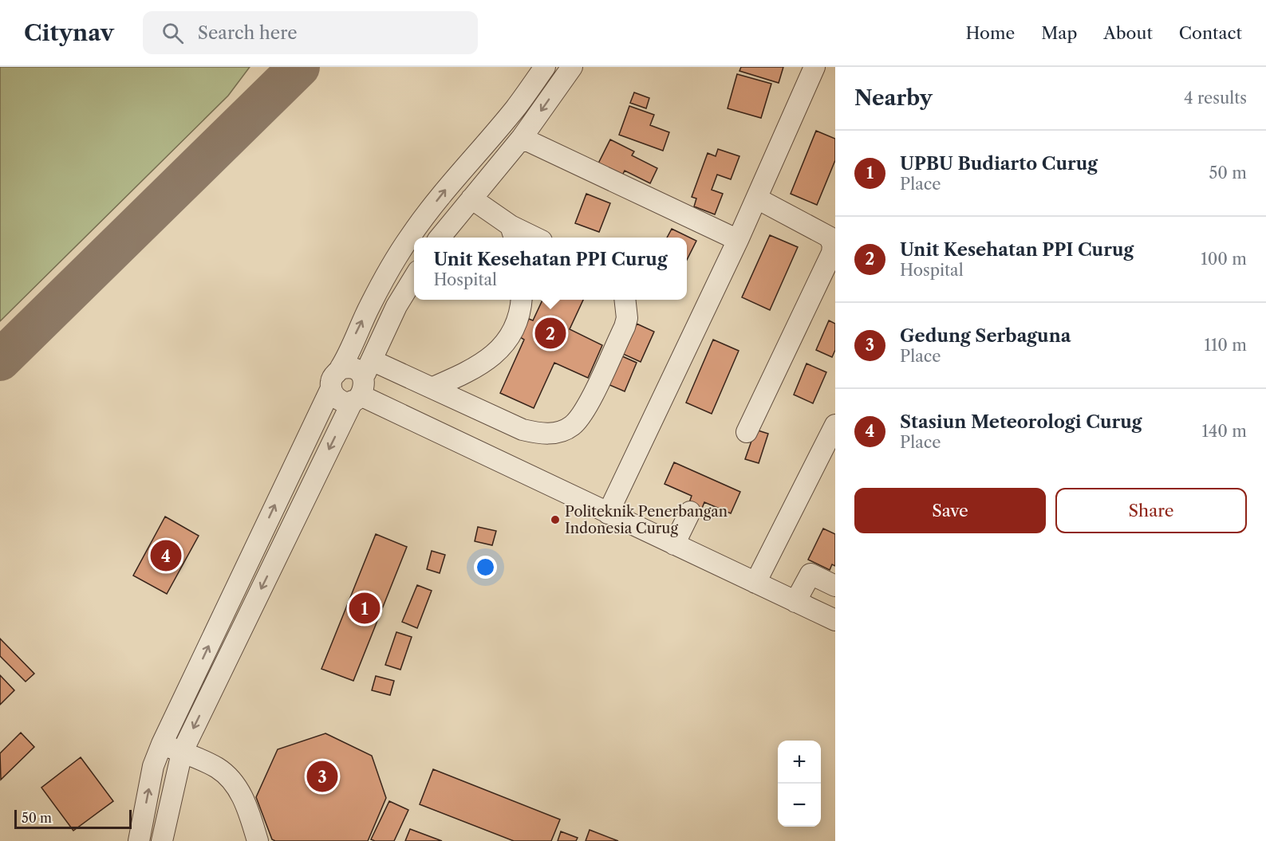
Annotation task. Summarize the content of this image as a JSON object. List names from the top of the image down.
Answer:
{
  "places": ["Politeknik Penerbangan Indonesia Curug"],
  "scale_bar": "50 m",
  "page": {
    "header": "Citynav",
    "search": "Search here",
    "nav": [
      "Home",
      "Map",
      "About",
      "Contact"
    ],
    "heading": ["Nearby", "4 results"],
    "list": [
      {
        "mark": "1",
        "name": "UPBU Budiarto Curug",
        "note": "Place",
        "value": "50 m"
      },
      {
        "mark": "2",
        "name": "Unit Kesehatan PPI Curug",
        "note": "Hospital",
        "value": "100 m"
      },
      {
        "mark": "3",
        "name": "Gedung Serbaguna",
        "note": "Place",
        "value": "110 m"
      },
      {
        "mark": "4",
        "name": "Stasiun Meteorologi Curug",
        "note": "Place",
        "value": "140 m"
      }
    ],
    "popup": ["Unit Kesehatan PPI Curug", "Hospital"],
    "pins": [
      "2",
      "4",
      "1",
      "3"
    ],
    "buttons": ["Save", "Share"],
    "map_buttons": ["+", "−"],
    "scale": "50 m"
  }
}
